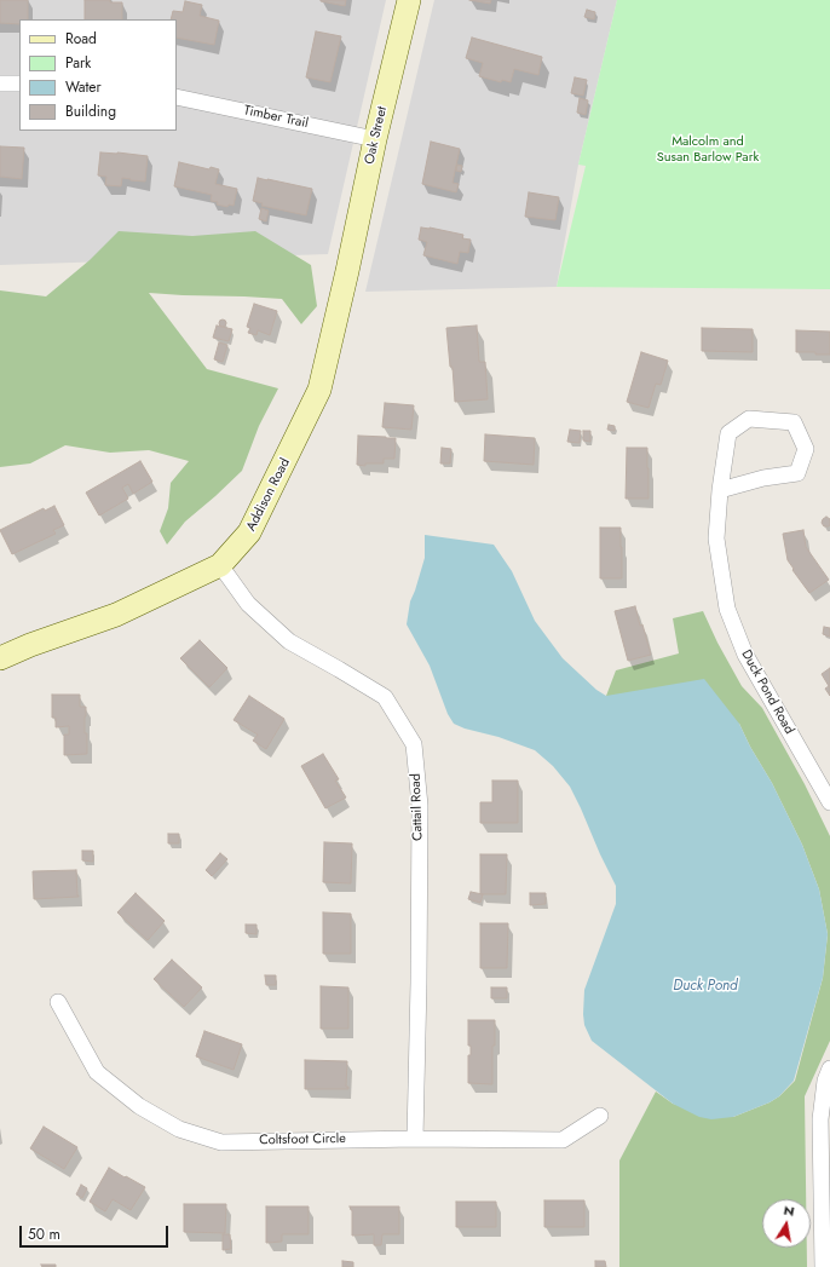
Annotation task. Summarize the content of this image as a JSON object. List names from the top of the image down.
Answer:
{
  "streets": {
    "main road": ["Oak Street", "Addison Road"],
    "street": [
      "Timber Trail",
      "Duck Pond Road",
      "Cattail Road",
      "Coltsfoot Circle"
    ]
  },
  "crossings": [
    ["Timber Trail", "Oak Street"],
    ["Oak Street", "Addison Road"],
    ["Addison Road", "Cattail Road"],
    ["Cattail Road", "Coltsfoot Circle"]
  ],
  "water": ["Duck Pond"],
  "parks": ["Malcolm and Susan Barlow Park"],
  "legend": [
    "Road",
    "Park",
    "Water",
    "Building"
  ],
  "scale_bar": "50 m",
  "north": "top"
}
